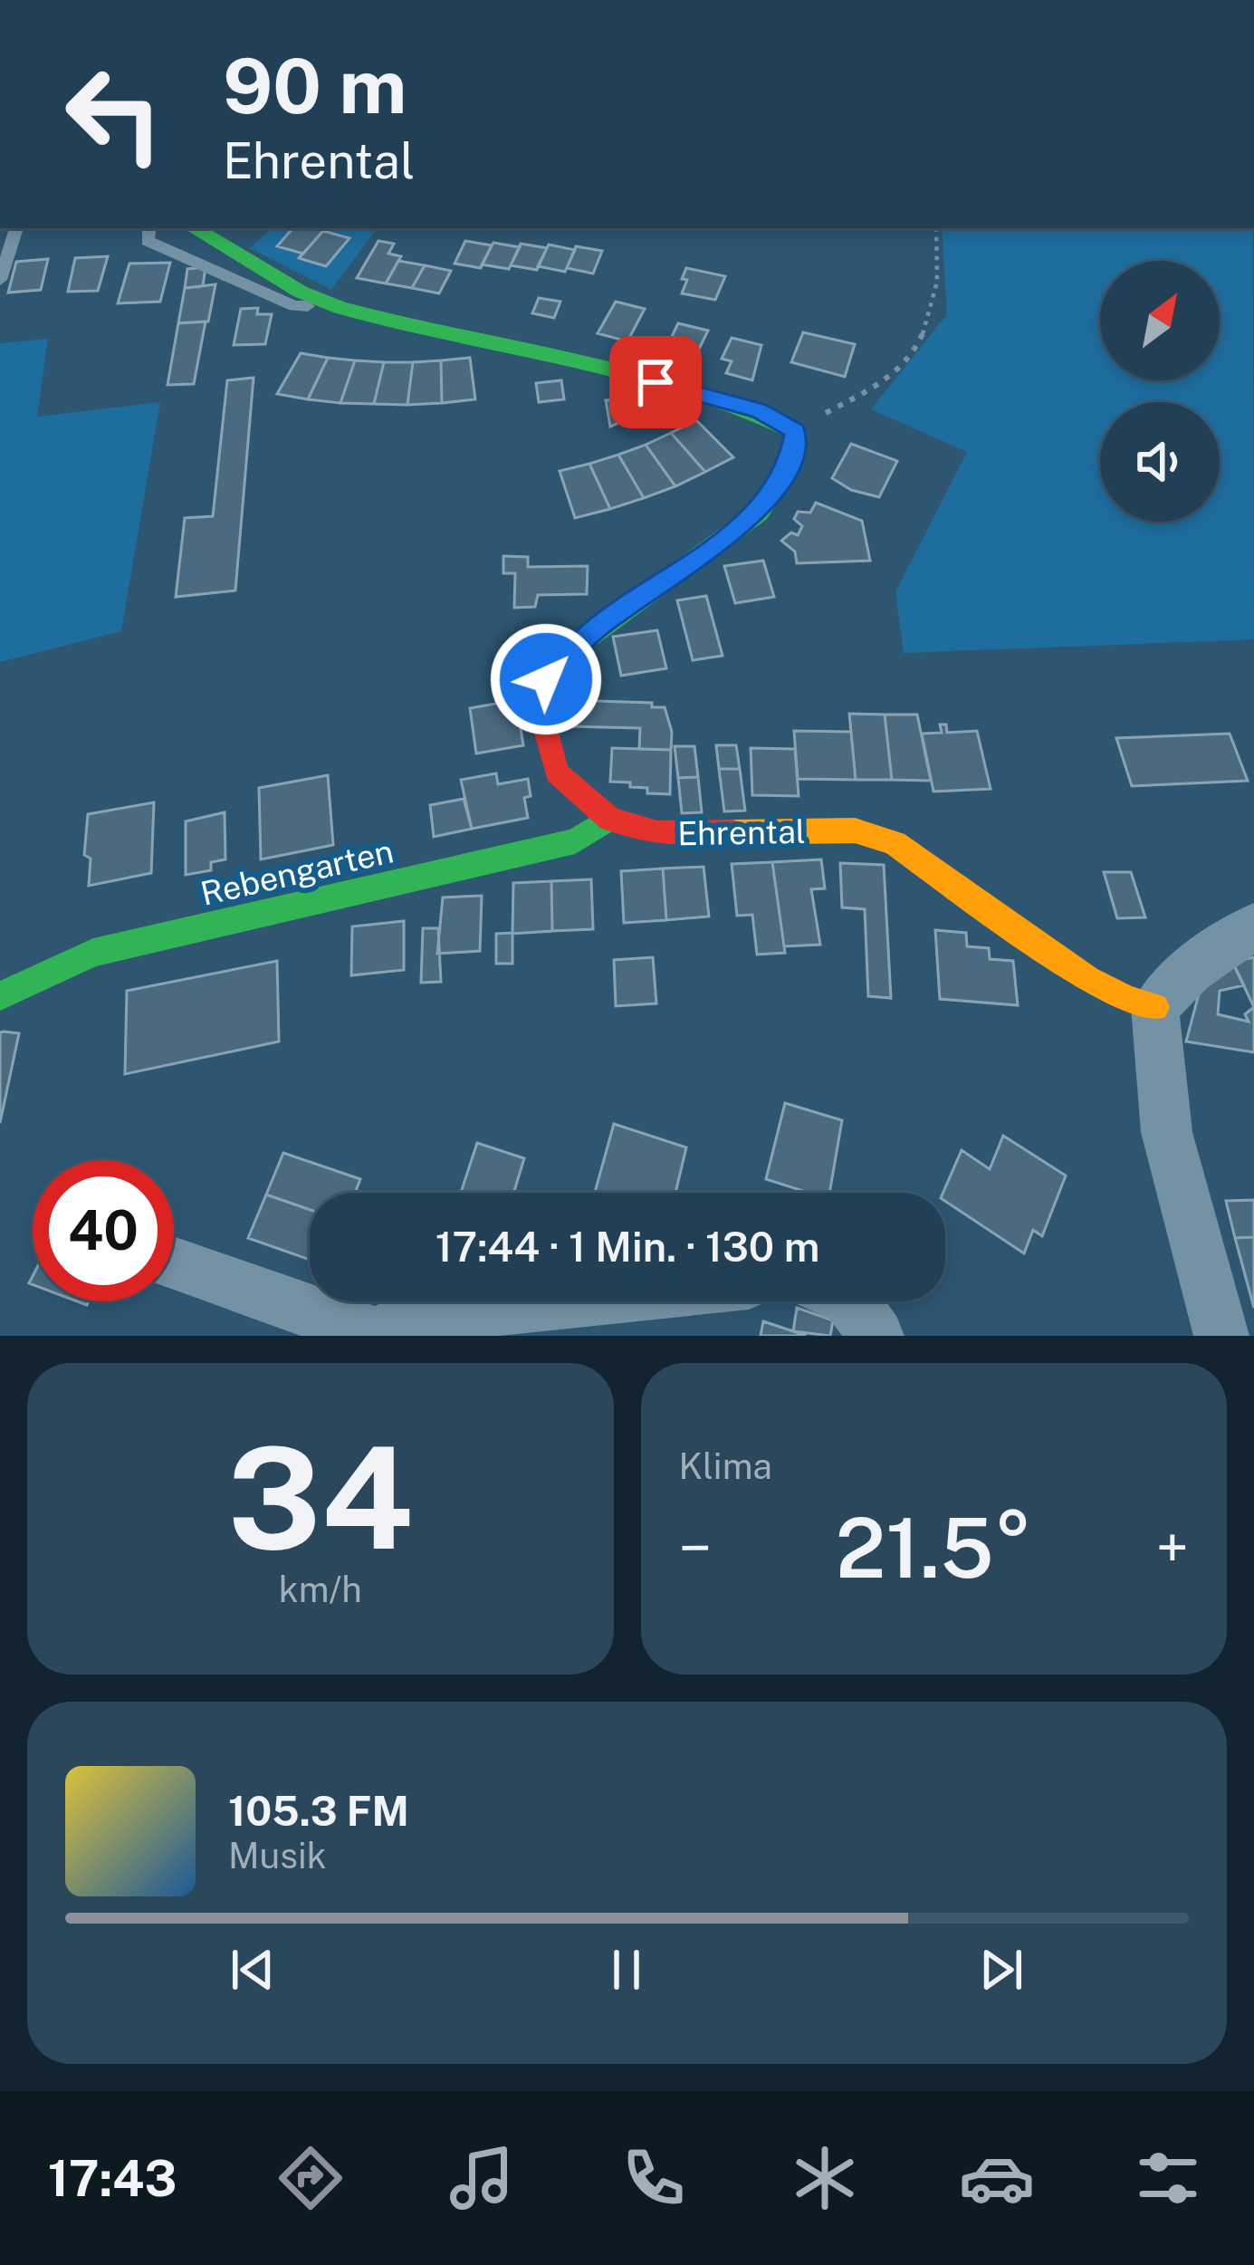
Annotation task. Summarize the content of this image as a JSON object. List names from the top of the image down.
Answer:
{
  "streets": {
    "street": ["Ehrental", "Rebengarten"]
  },
  "crossings": [
    ["Ehrental", "Rebengarten"]
  ],
  "north": "top right",
  "page": {
    "turn": ["90 m", "Ehrental"],
    "limit": "40",
    "trip": "17:44 · 1 Min. · 130 m",
    "tile": [
      ["34", "km/h"],
      "Klima"
    ],
    "heat": ["−", "21.5°", "+"],
    "song": ["105.3 FM", "Musik"],
    "tabs": "17:43"
  }
}
